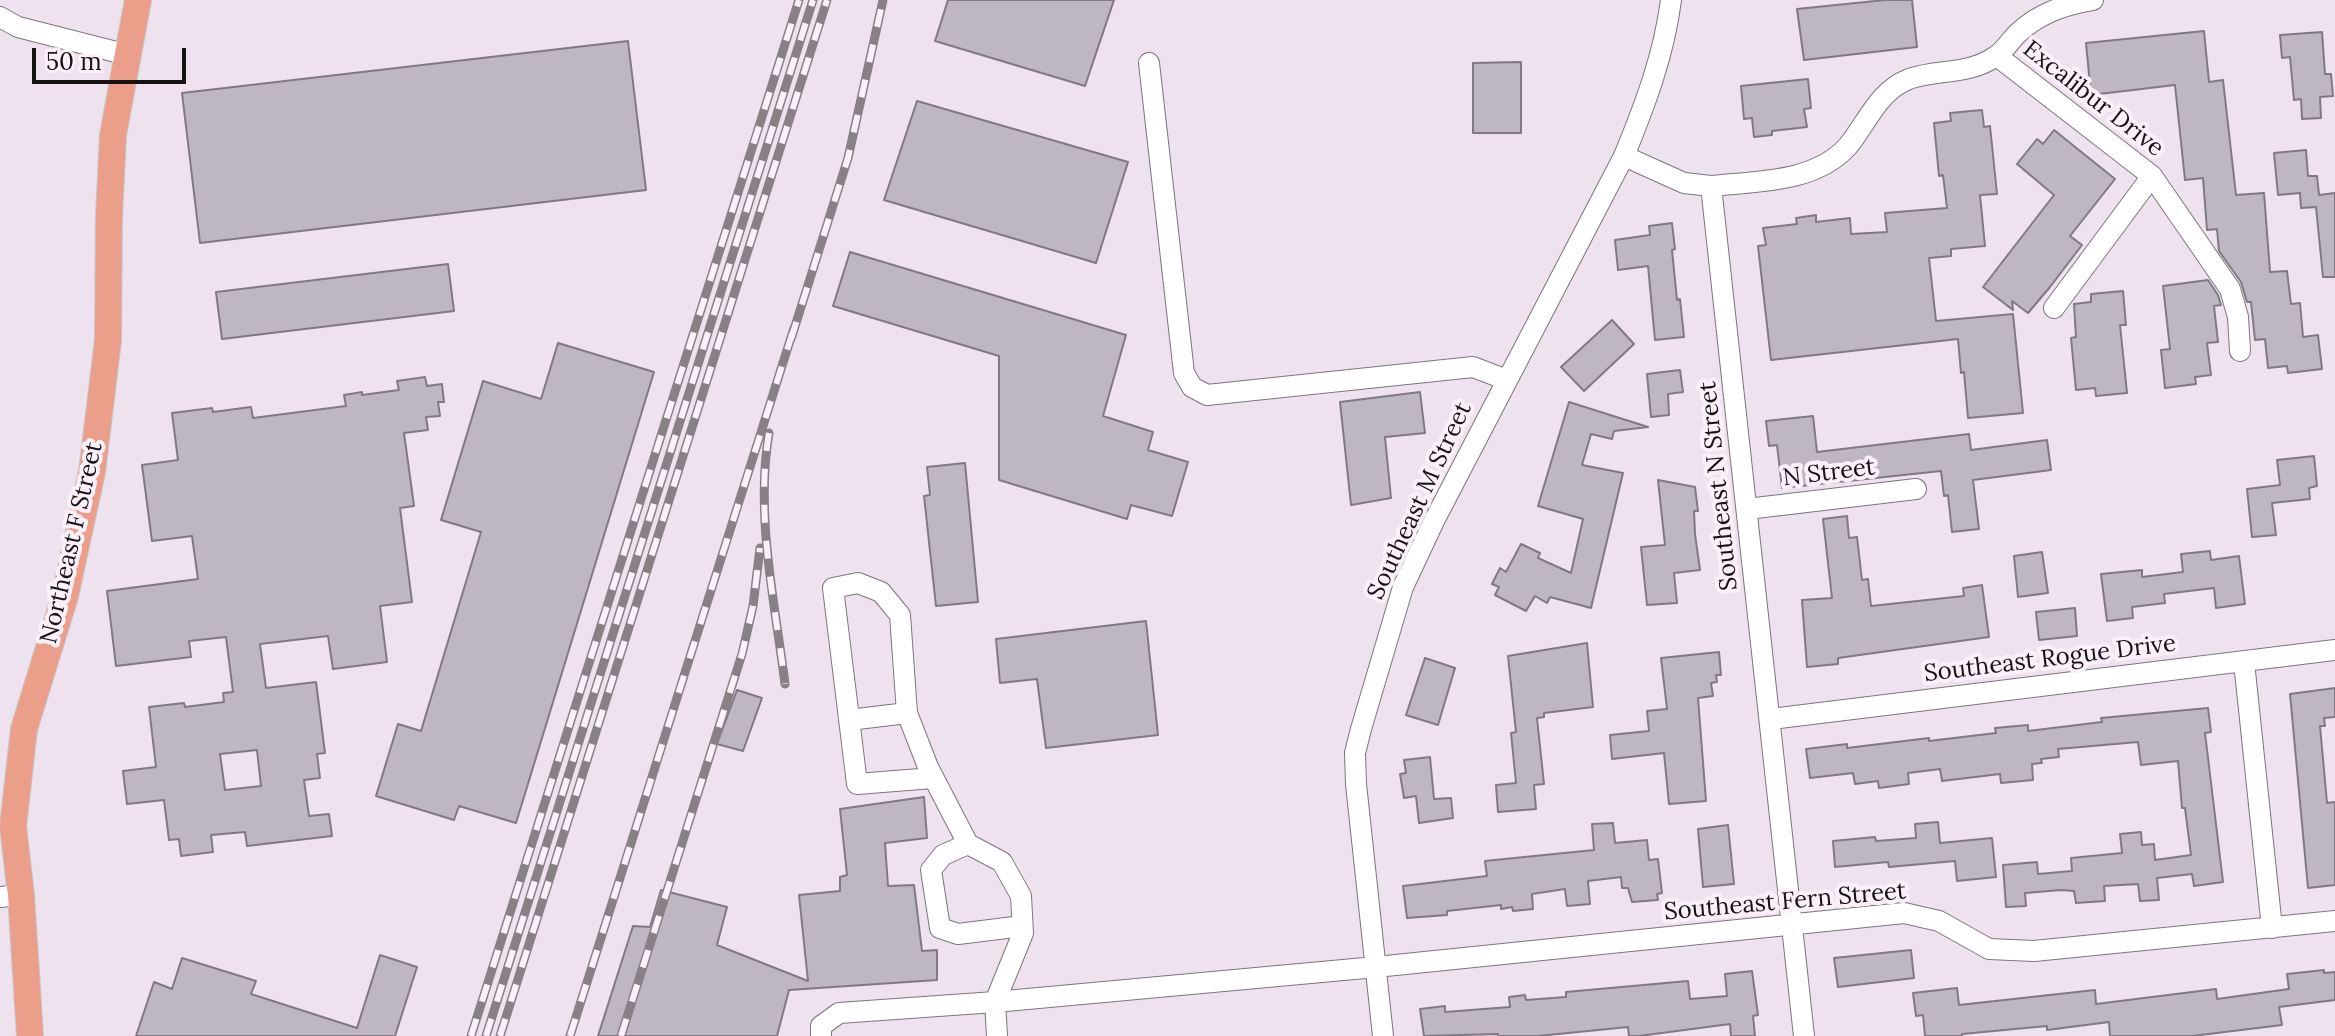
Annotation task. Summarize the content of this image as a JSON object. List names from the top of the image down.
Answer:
{
  "streets": {
    "main road": ["Northeast F Street"],
    "street": [
      "Excalibur Drive",
      "N Street",
      "Southeast N Street",
      "Southeast M Street",
      "Southeast Rogue Drive",
      "Southeast Fern Street"
    ]
  },
  "crossings": [
    ["N Street", "Southeast N Street"],
    ["Southeast N Street", "Southeast Rogue Drive"],
    ["Southeast N Street", "Southeast Fern Street"],
    ["Southeast M Street", "Southeast Fern Street"]
  ],
  "scale_bar": "50 m"
}
